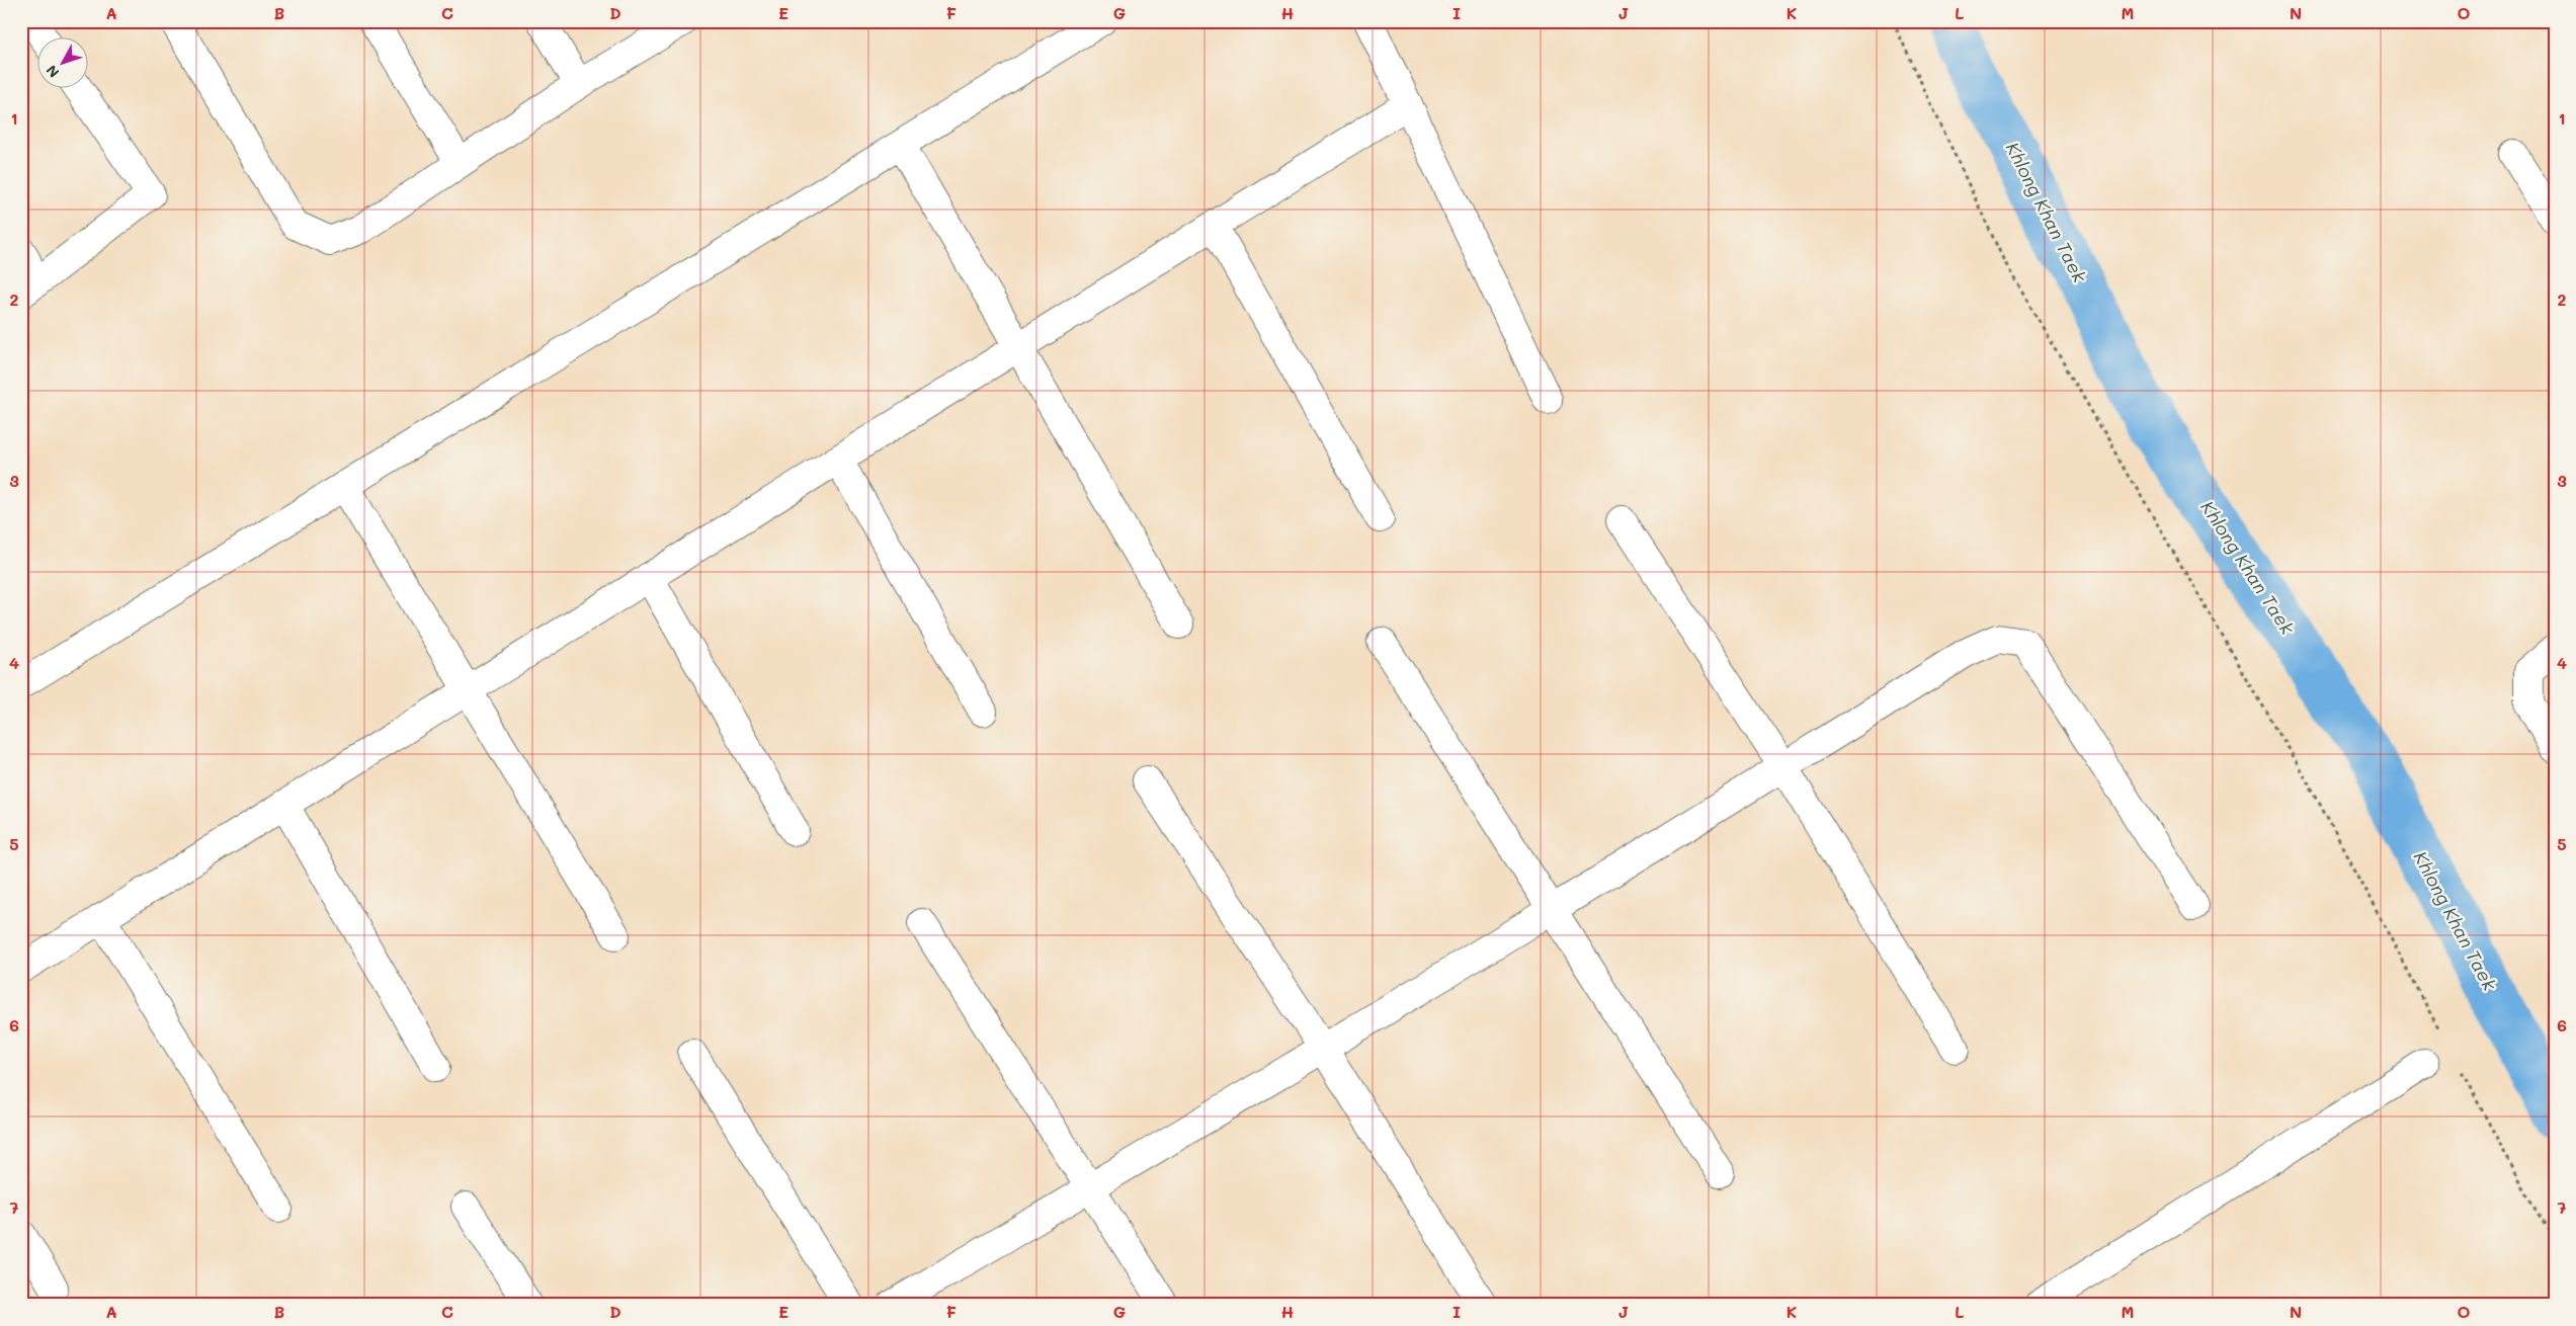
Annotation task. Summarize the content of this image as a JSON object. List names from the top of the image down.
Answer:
{
  "water": ["Khlong Khan Taek"],
  "north": "bottom left",
  "grid": {
    "columns": [
      "A",
      "B",
      "C",
      "D",
      "E",
      "F",
      "G",
      "H",
      "I",
      "J",
      "K",
      "L",
      "M",
      "N",
      "O"
    ],
    "rows": [
      "1",
      "2",
      "3",
      "4",
      "5",
      "6",
      "7"
    ]
  }
}
